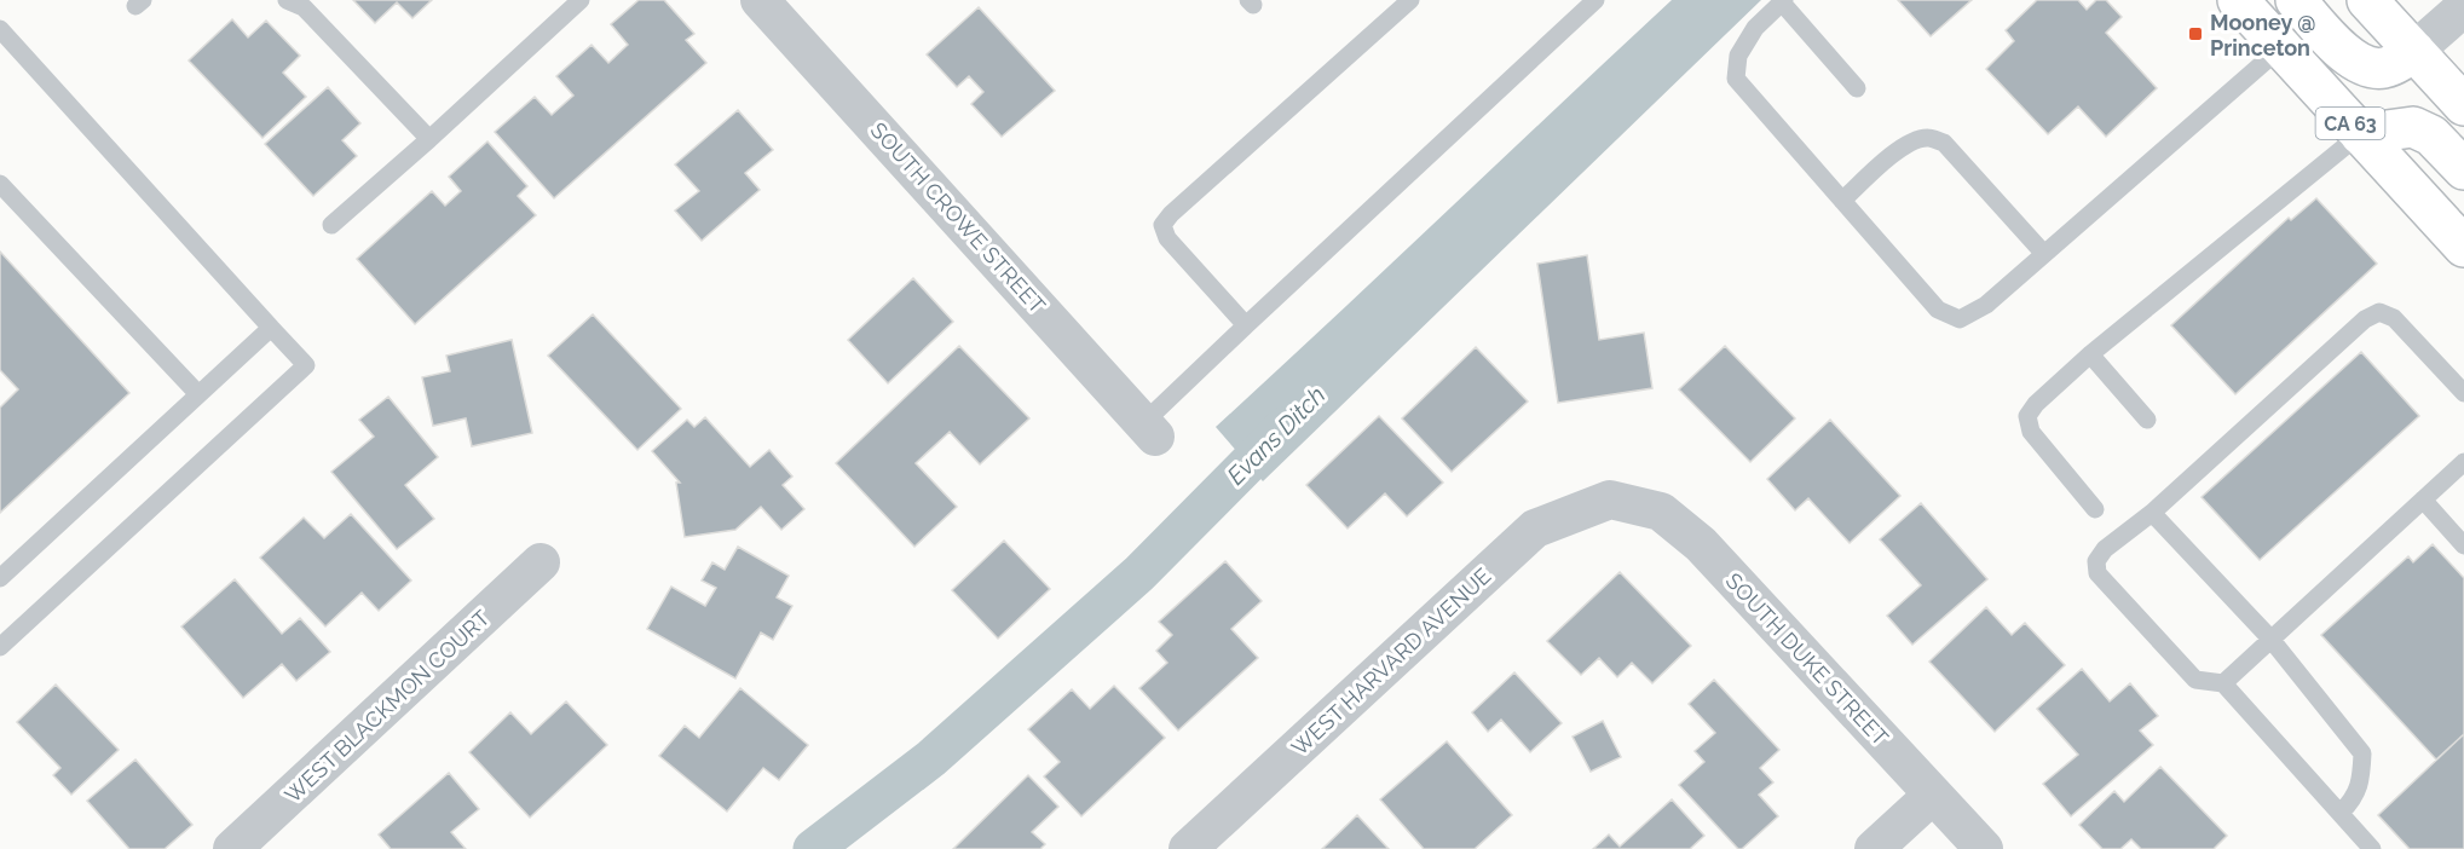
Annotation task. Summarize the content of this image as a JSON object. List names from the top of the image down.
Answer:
{
  "streets": {
    "main road": ["CA 63"],
    "street": [
      "SOUTH CROWE STREET",
      "SOUTH DUKE STREET",
      "WEST HARVARD AVENUE",
      "WEST BLACKMON COURT"
    ]
  },
  "crossings": [
    ["SOUTH DUKE STREET", "WEST HARVARD AVENUE"]
  ],
  "water": ["Evans Ditch"],
  "places": {
    "transit": ["Mooney @ Princeton"]
  }
}
